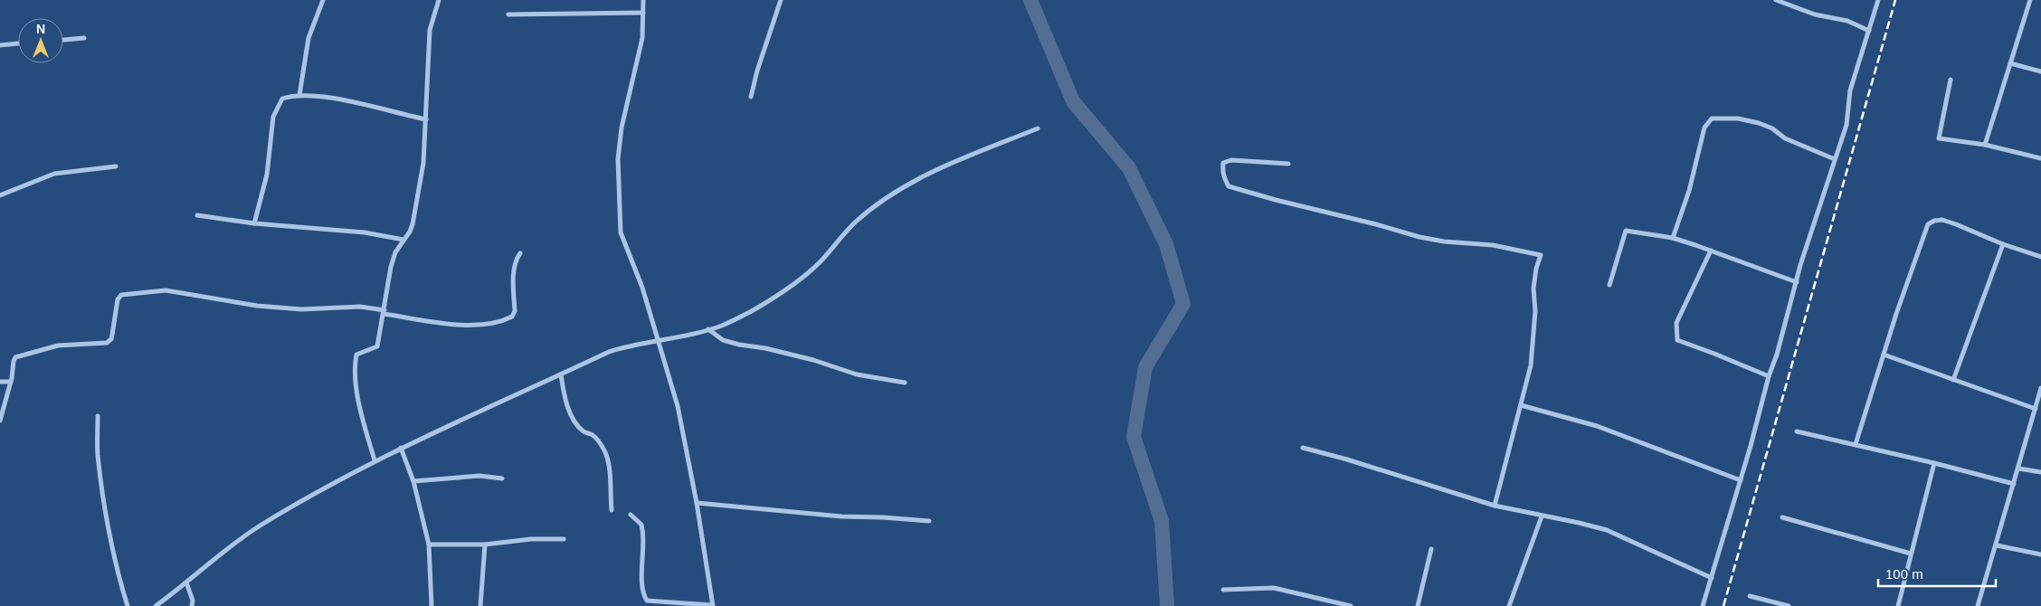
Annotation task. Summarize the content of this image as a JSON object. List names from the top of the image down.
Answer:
{
  "scale_bar": "100 m",
  "north": "top"
}
